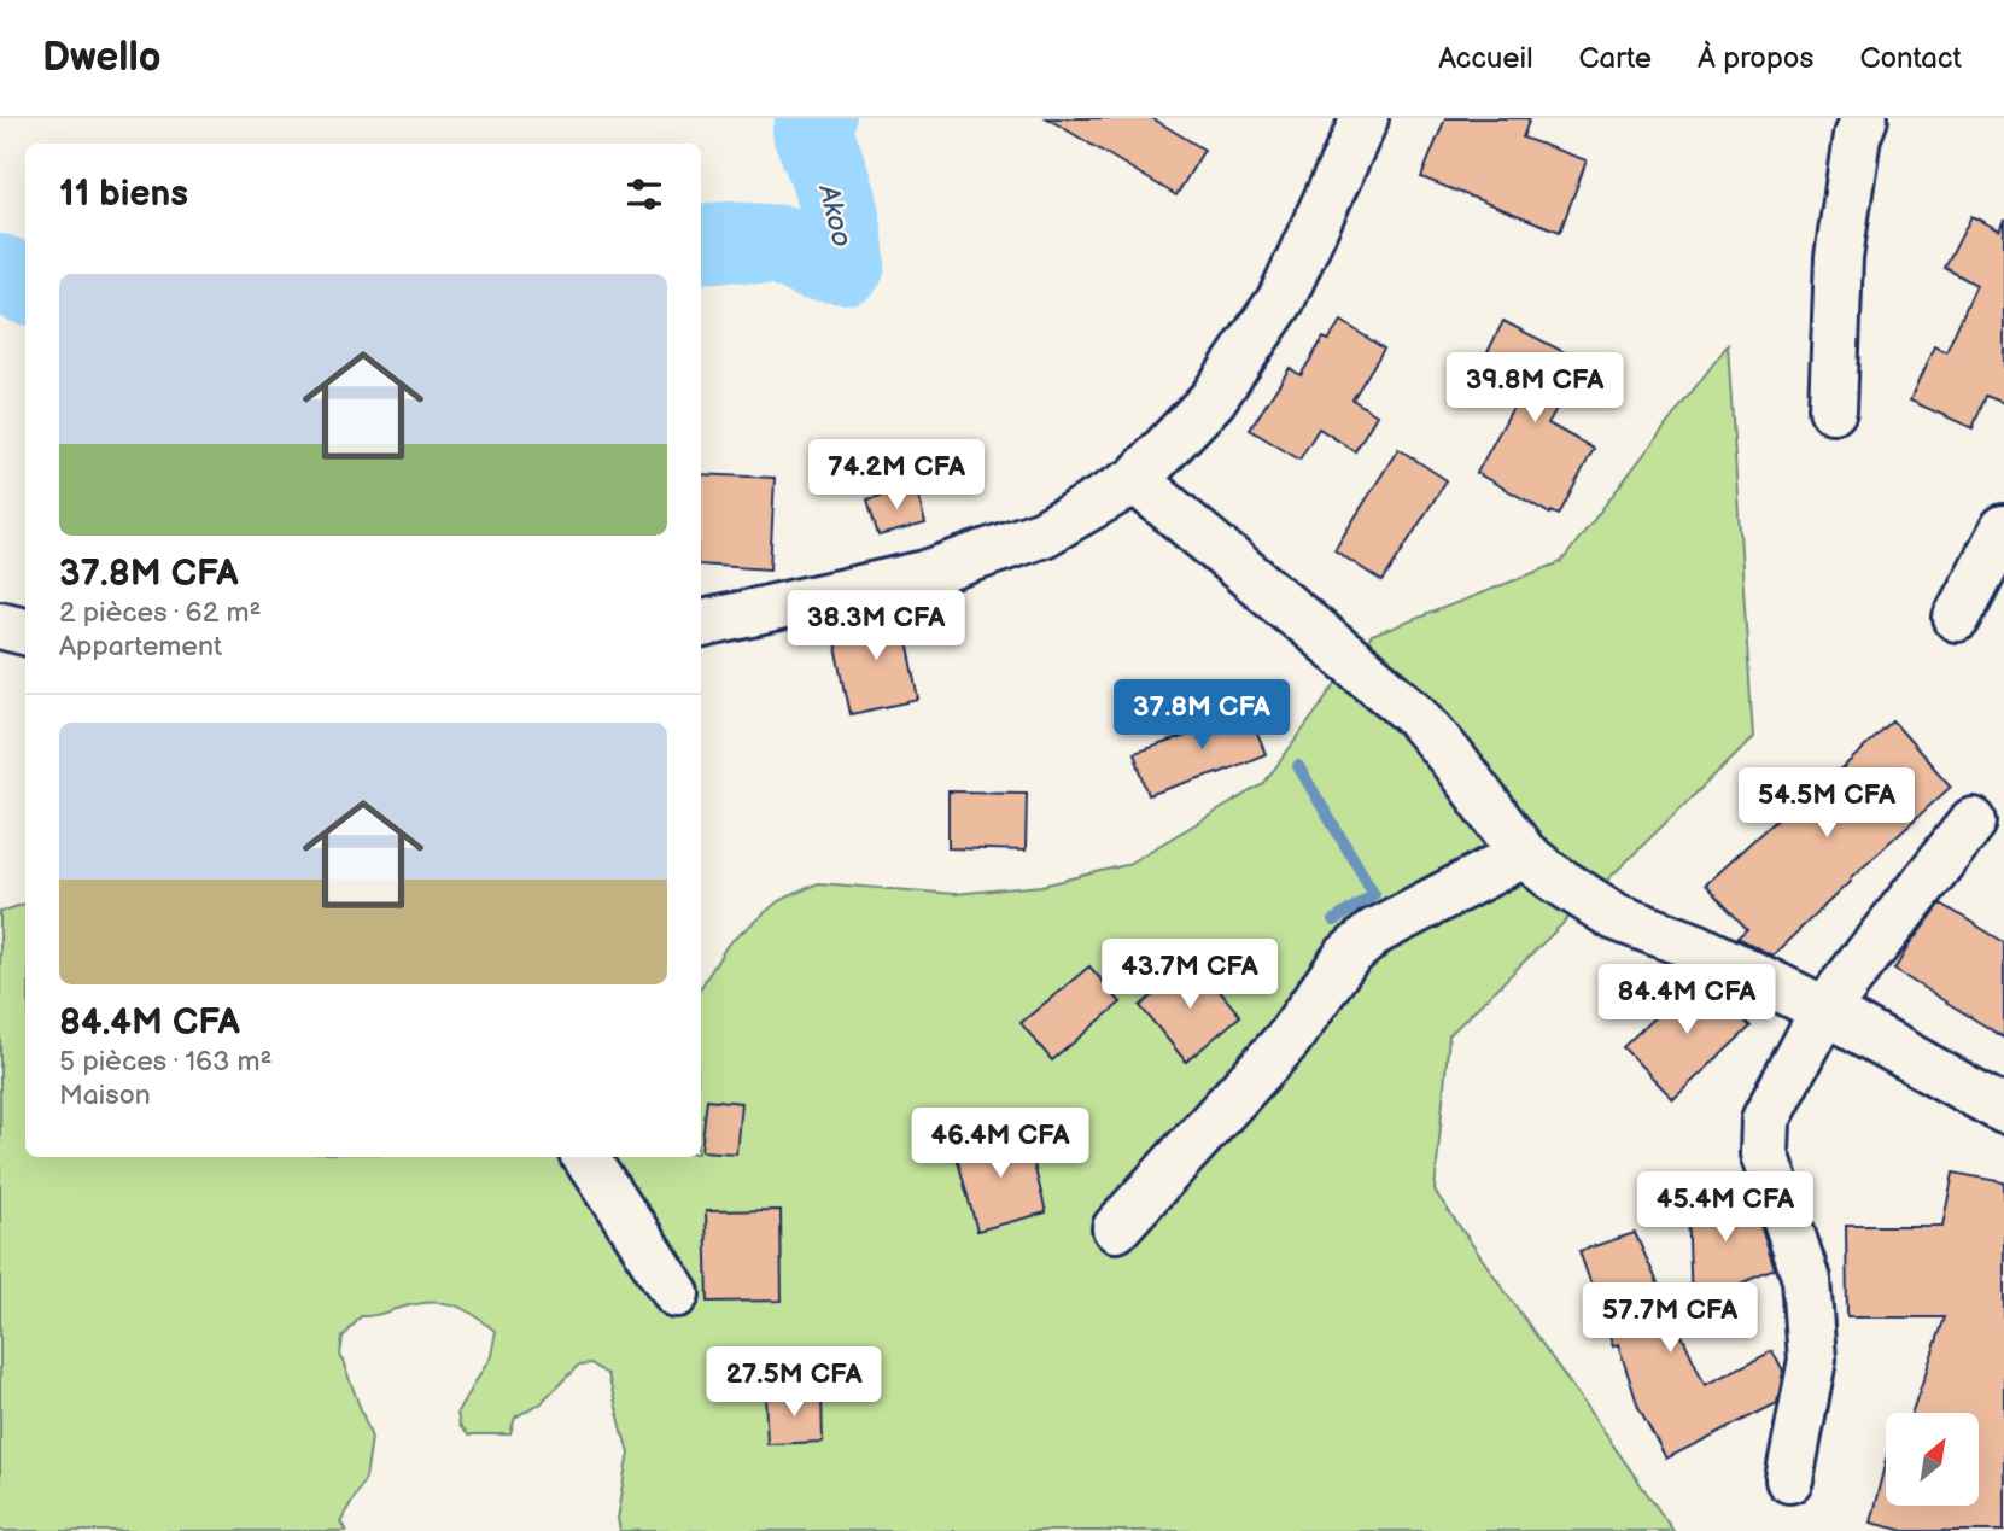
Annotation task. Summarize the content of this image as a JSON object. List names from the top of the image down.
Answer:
{
  "water": ["Akoo"],
  "north": "top right",
  "page": {
    "header": "Dwello",
    "nav": [
      "Accueil",
      "Carte",
      "À propos",
      "Contact"
    ],
    "heading": "11 biens",
    "list": [
      {
        "name": "37.8M CFA",
        "note": "2 pièces · 62 m² · Appartement"
      },
      {
        "name": "84.4M CFA",
        "note": "5 pièces · 163 m² · Maison"
      }
    ],
    "price": [
      "39.8M CFA",
      "74.2M CFA",
      "38.3M CFA",
      "37.8M CFA",
      "54.5M CFA",
      "43.7M CFA",
      "84.4M CFA",
      "46.4M CFA",
      "45.4M CFA",
      "57.7M CFA",
      "27.5M CFA"
    ]
  }
}
